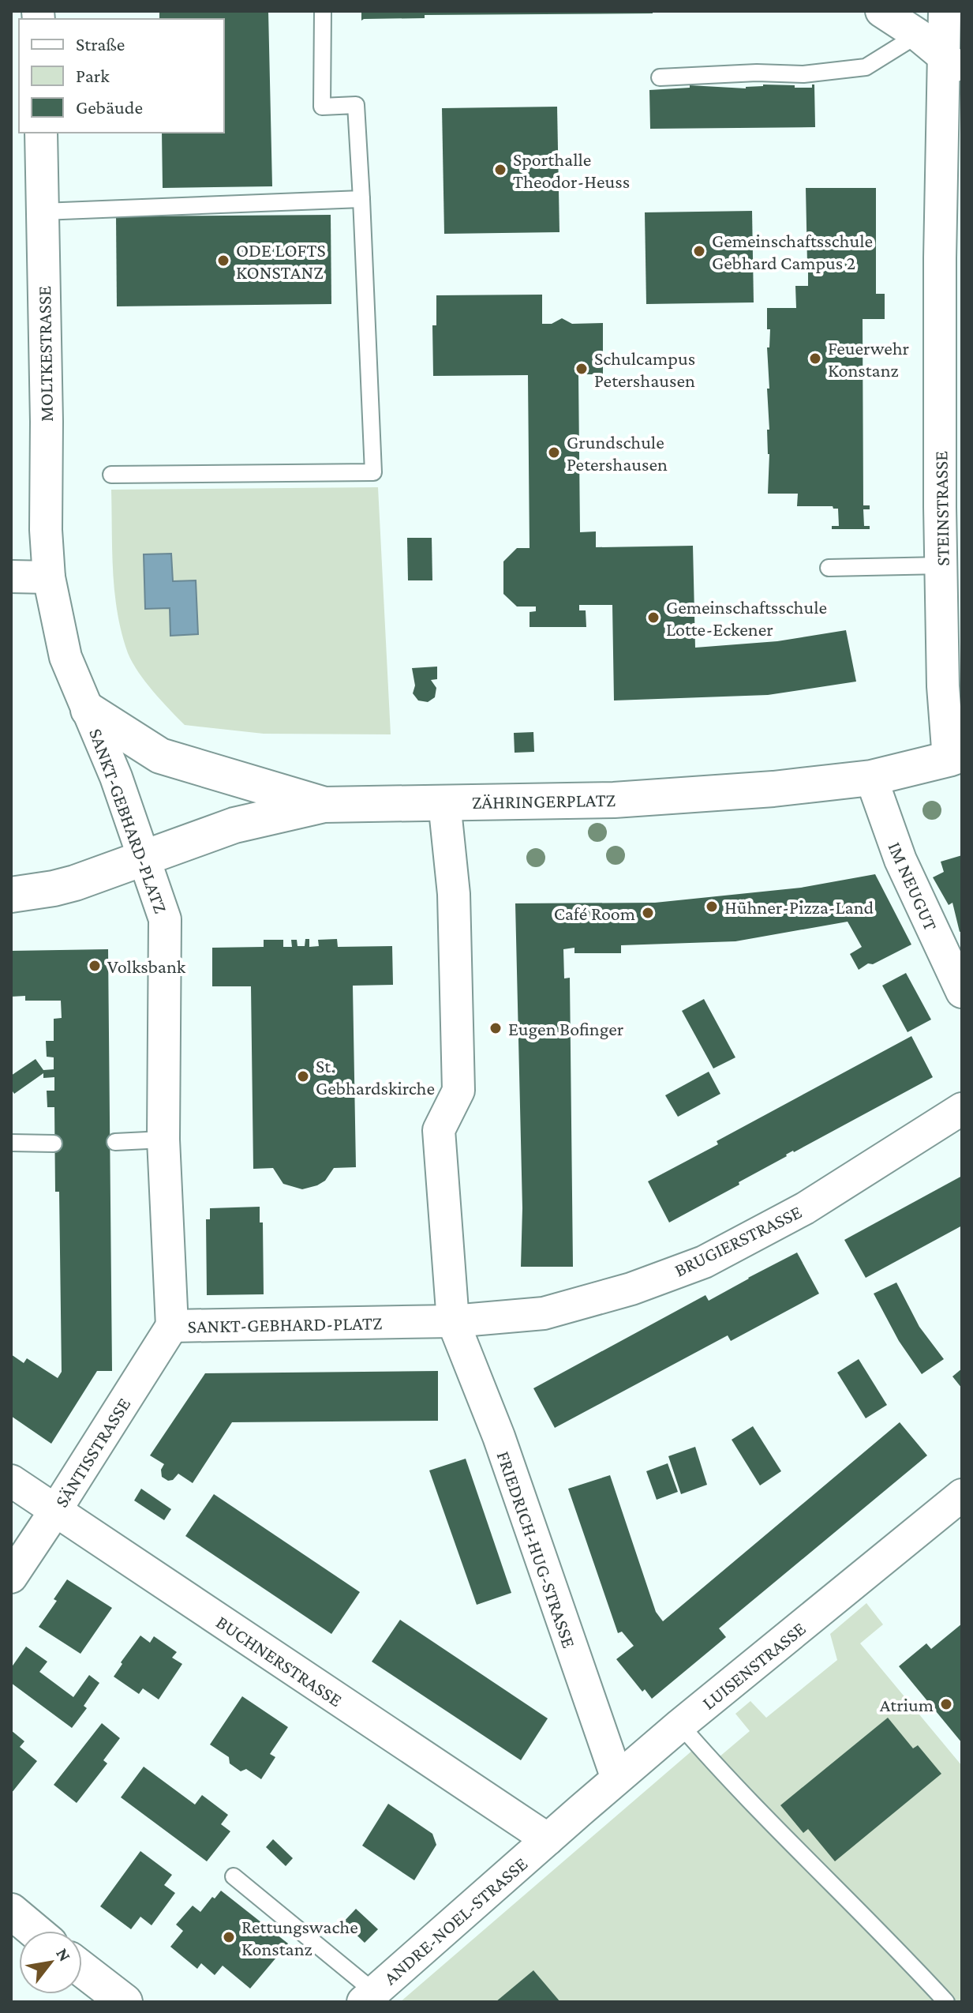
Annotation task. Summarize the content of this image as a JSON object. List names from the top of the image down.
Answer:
{
  "streets": {
    "main road": ["ZÄHRINGERPLATZ"],
    "street": [
      "MOLTKESTRASSE",
      "STEINSTRASSE",
      "SANKT-GEBHARD-PLATZ",
      "IM NEUGUT",
      "BRUGIERSTRASSE",
      "SÄNTISSTRASSE",
      "FRIEDRICH-HUG-STRASSE",
      "BUCHNERSTRASSE",
      "LUISENSTRASSE",
      "ANDRE-NOEL-STRASSE"
    ]
  },
  "crossings": [
    ["MOLTKESTRASSE", "SANKT-GEBHARD-PLATZ"],
    ["STEINSTRASSE", "ZÄHRINGERPLATZ"],
    ["ZÄHRINGERPLATZ", "SANKT-GEBHARD-PLATZ"],
    ["ZÄHRINGERPLATZ", "IM NEUGUT"],
    ["SANKT-GEBHARD-PLATZ", "BRUGIERSTRASSE"],
    ["SANKT-GEBHARD-PLATZ", "SÄNTISSTRASSE"],
    ["SANKT-GEBHARD-PLATZ", "FRIEDRICH-HUG-STRASSE"],
    ["BRUGIERSTRASSE", "FRIEDRICH-HUG-STRASSE"],
    ["SÄNTISSTRASSE", "BUCHNERSTRASSE"],
    ["FRIEDRICH-HUG-STRASSE", "LUISENSTRASSE"],
    ["BUCHNERSTRASSE", "LUISENSTRASSE"],
    ["BUCHNERSTRASSE", "ANDRE-NOEL-STRASSE"],
    ["LUISENSTRASSE", "ANDRE-NOEL-STRASSE"]
  ],
  "places": [
    "Sporthalle Theodor-Heuss",
    "Gemeinschaftsschule Gebhard Campus 2",
    "ODE LOFTS KONSTANZ",
    "Feuerwehr Konstanz",
    "Schulcampus Petershausen",
    "Grundschule Petershausen",
    "Gemeinschaftsschule Lotte-Eckener",
    "Hühner-Pizza-Land",
    "Café Room",
    "Volksbank",
    "Eugen Bofinger",
    "St. Gebhardskirche",
    "Atrium",
    "Rettungswache Konstanz"
  ],
  "legend": ["Straße", "Park", "Gebäude"],
  "north": "top right"
}
